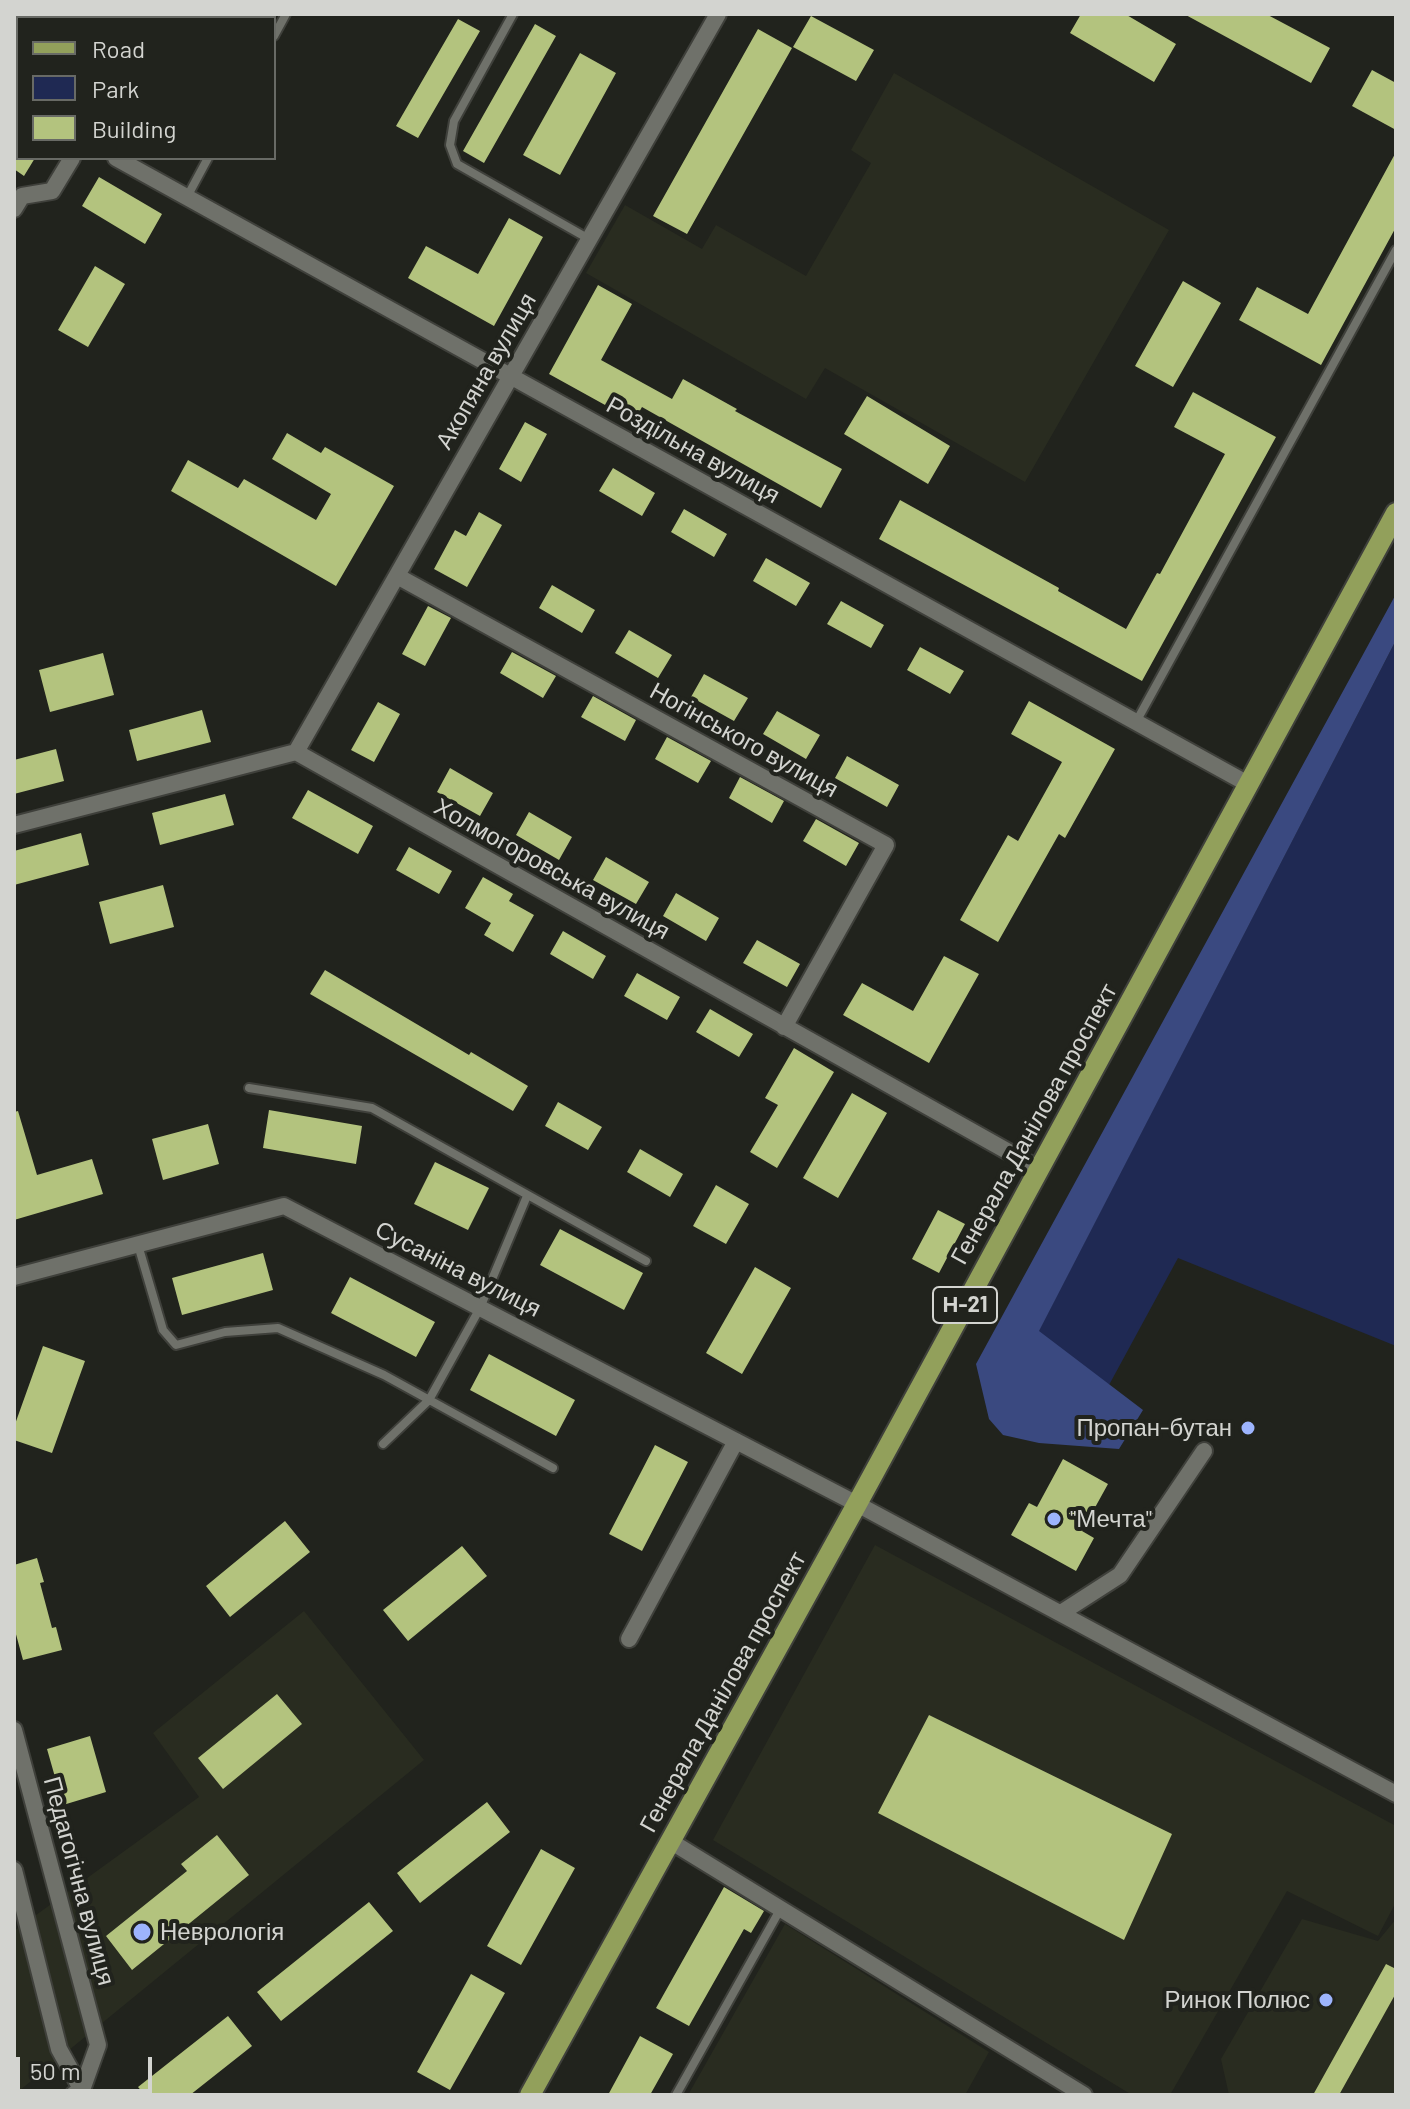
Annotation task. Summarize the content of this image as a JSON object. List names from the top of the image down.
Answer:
{
  "streets": {
    "main road": ["Генерала Данілова проспект", "Н-21"],
    "street": [
      "Акопяна вулиця",
      "Роздільна вулиця",
      "Ногінського вулиця",
      "Холмогоровська вулиця",
      "Сусаніна вулиця",
      "Педагогічна вулиця"
    ]
  },
  "crossings": [
    ["Акопяна вулиця", "Роздільна вулиця"],
    ["Акопяна вулиця", "Ногінського вулиця"],
    ["Акопяна вулиця", "Холмогоровська вулиця"],
    ["Роздільна вулиця", "Генерала Данілова проспект"],
    ["Ногінського вулиця", "Холмогоровська вулиця"],
    ["Холмогоровська вулиця", "Генерала Данілова проспект"],
    ["Генерала Данілова проспект", "Сусаніна вулиця"]
  ],
  "places": [
    "Пропан-бутан",
    "\"Мечта\"",
    "Неврологія",
    "Ринок Полюс"
  ],
  "legend": ["Road", "Park", "Building"],
  "scale_bar": "50 m"
}
